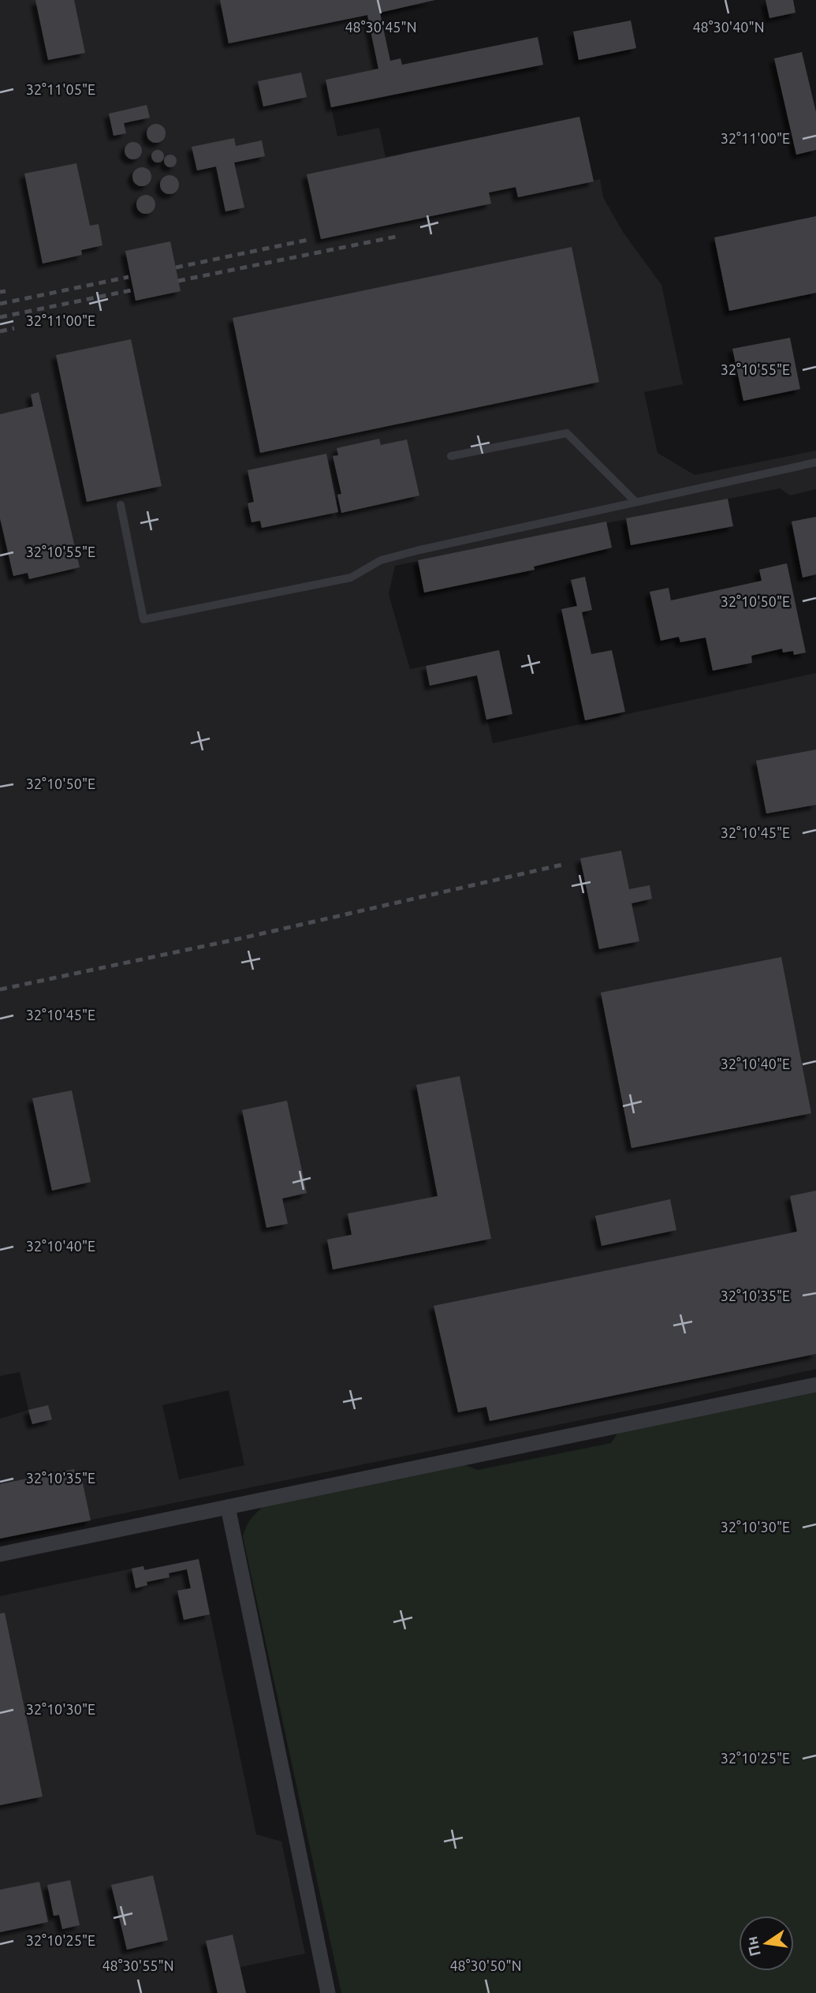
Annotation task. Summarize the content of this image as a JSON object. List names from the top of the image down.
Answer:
{
  "north": "left",
  "coordinates": [
    "48°30'45\"N",
    "48°30'40\"N",
    "32°11'05\"E",
    "32°11'00\"E",
    "32°10'55\"E",
    "32°10'50\"E",
    "32°10'45\"E",
    "32°10'40\"E",
    "32°10'35\"E",
    "32°10'30\"E",
    "32°10'25\"E",
    "48°30'55\"N",
    "48°30'50\"N"
  ]
}
